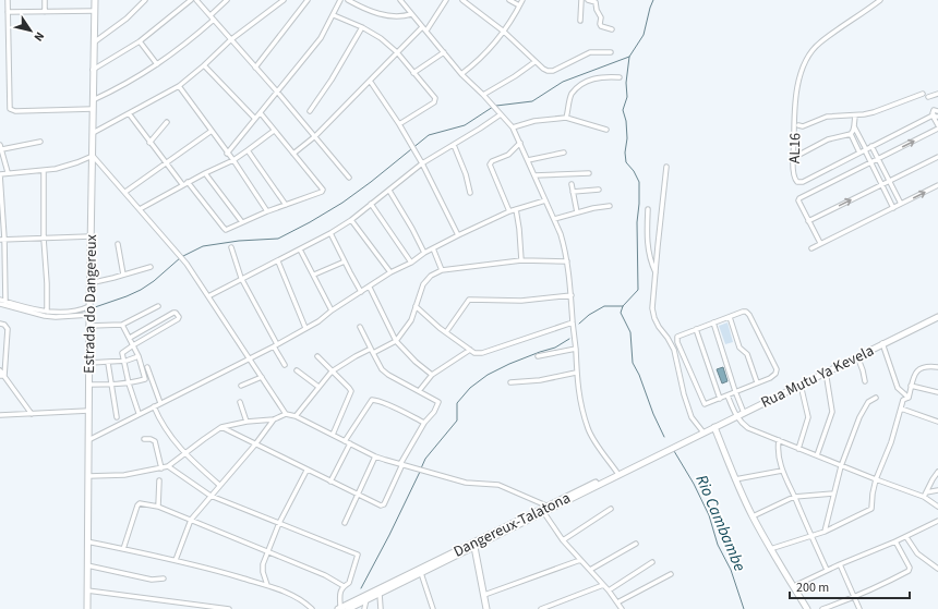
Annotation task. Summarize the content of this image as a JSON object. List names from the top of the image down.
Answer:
{
  "streets": {
    "main road": ["Estrada do Dangereux", "Rua Mutu Ya Kevela", "Dangereux-Talatona"],
    "street": ["AL16"]
  },
  "crossings": [
    ["Rua Mutu Ya Kevela", "Dangereux-Talatona"]
  ],
  "water": ["Rio Cambambe"],
  "scale_bar": "200 m",
  "north": "bottom right"
}
